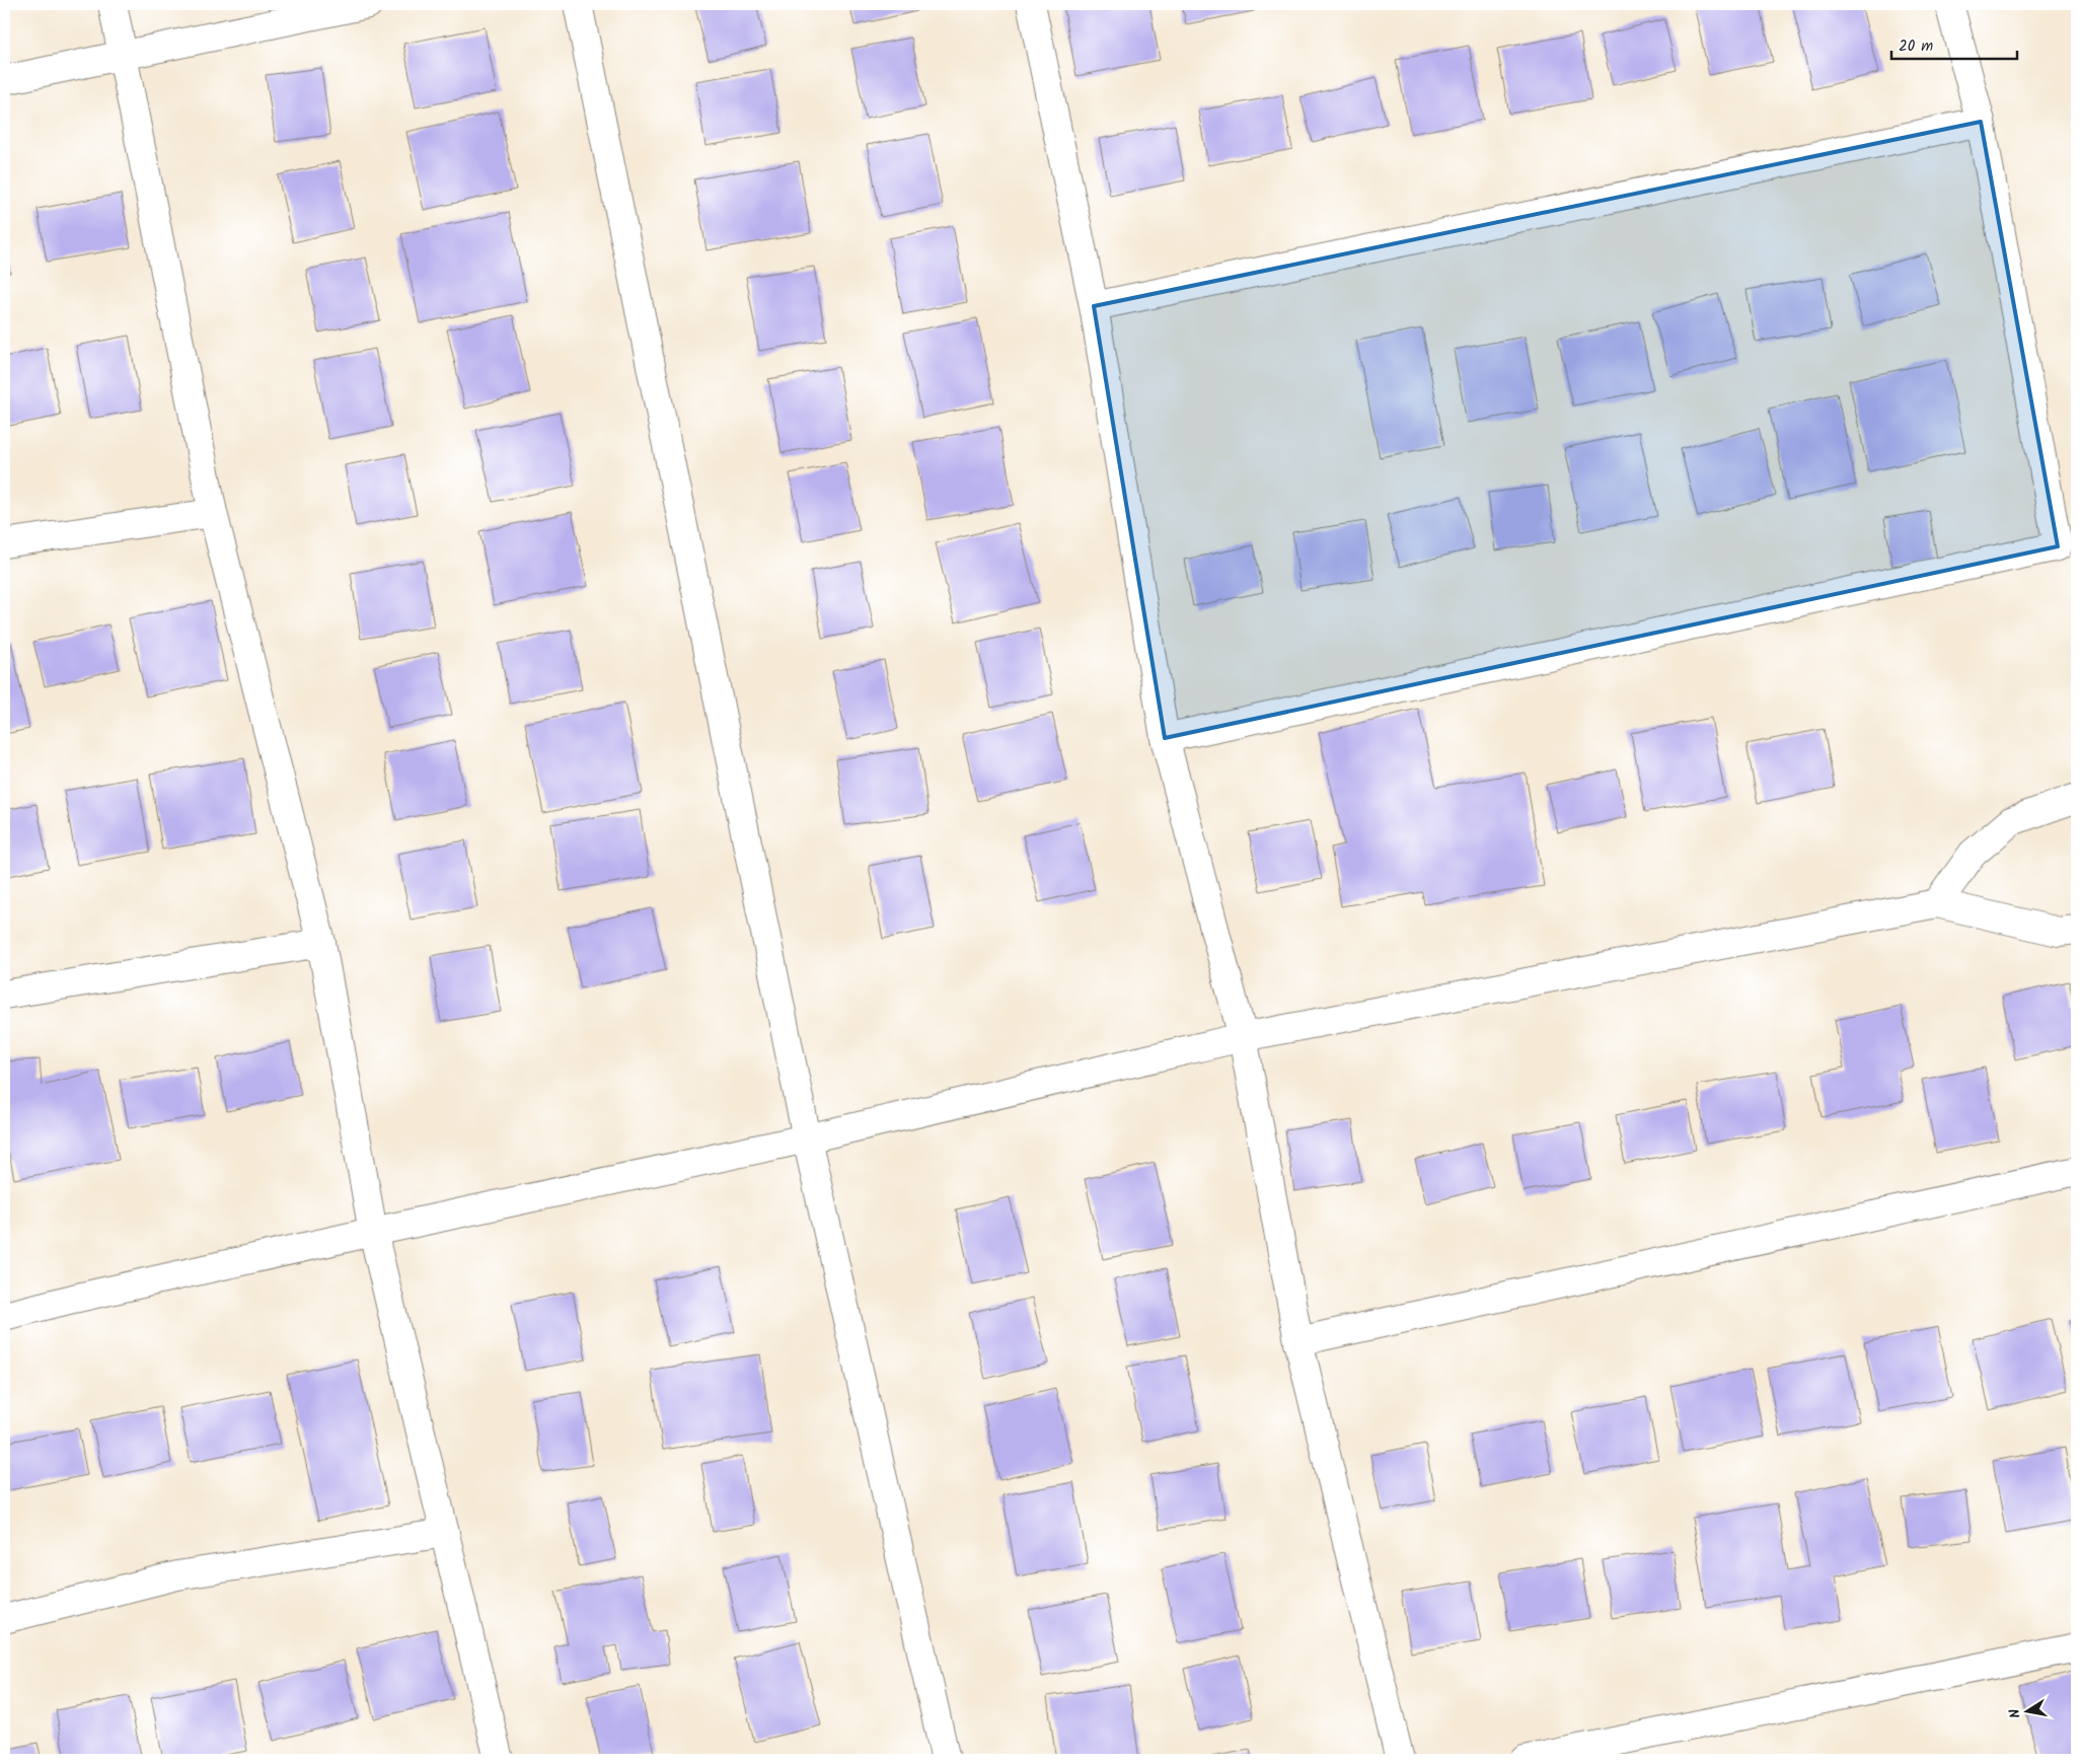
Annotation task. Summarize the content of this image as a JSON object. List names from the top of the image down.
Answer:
{
  "scale_bar": "20 m",
  "north": "left"
}
